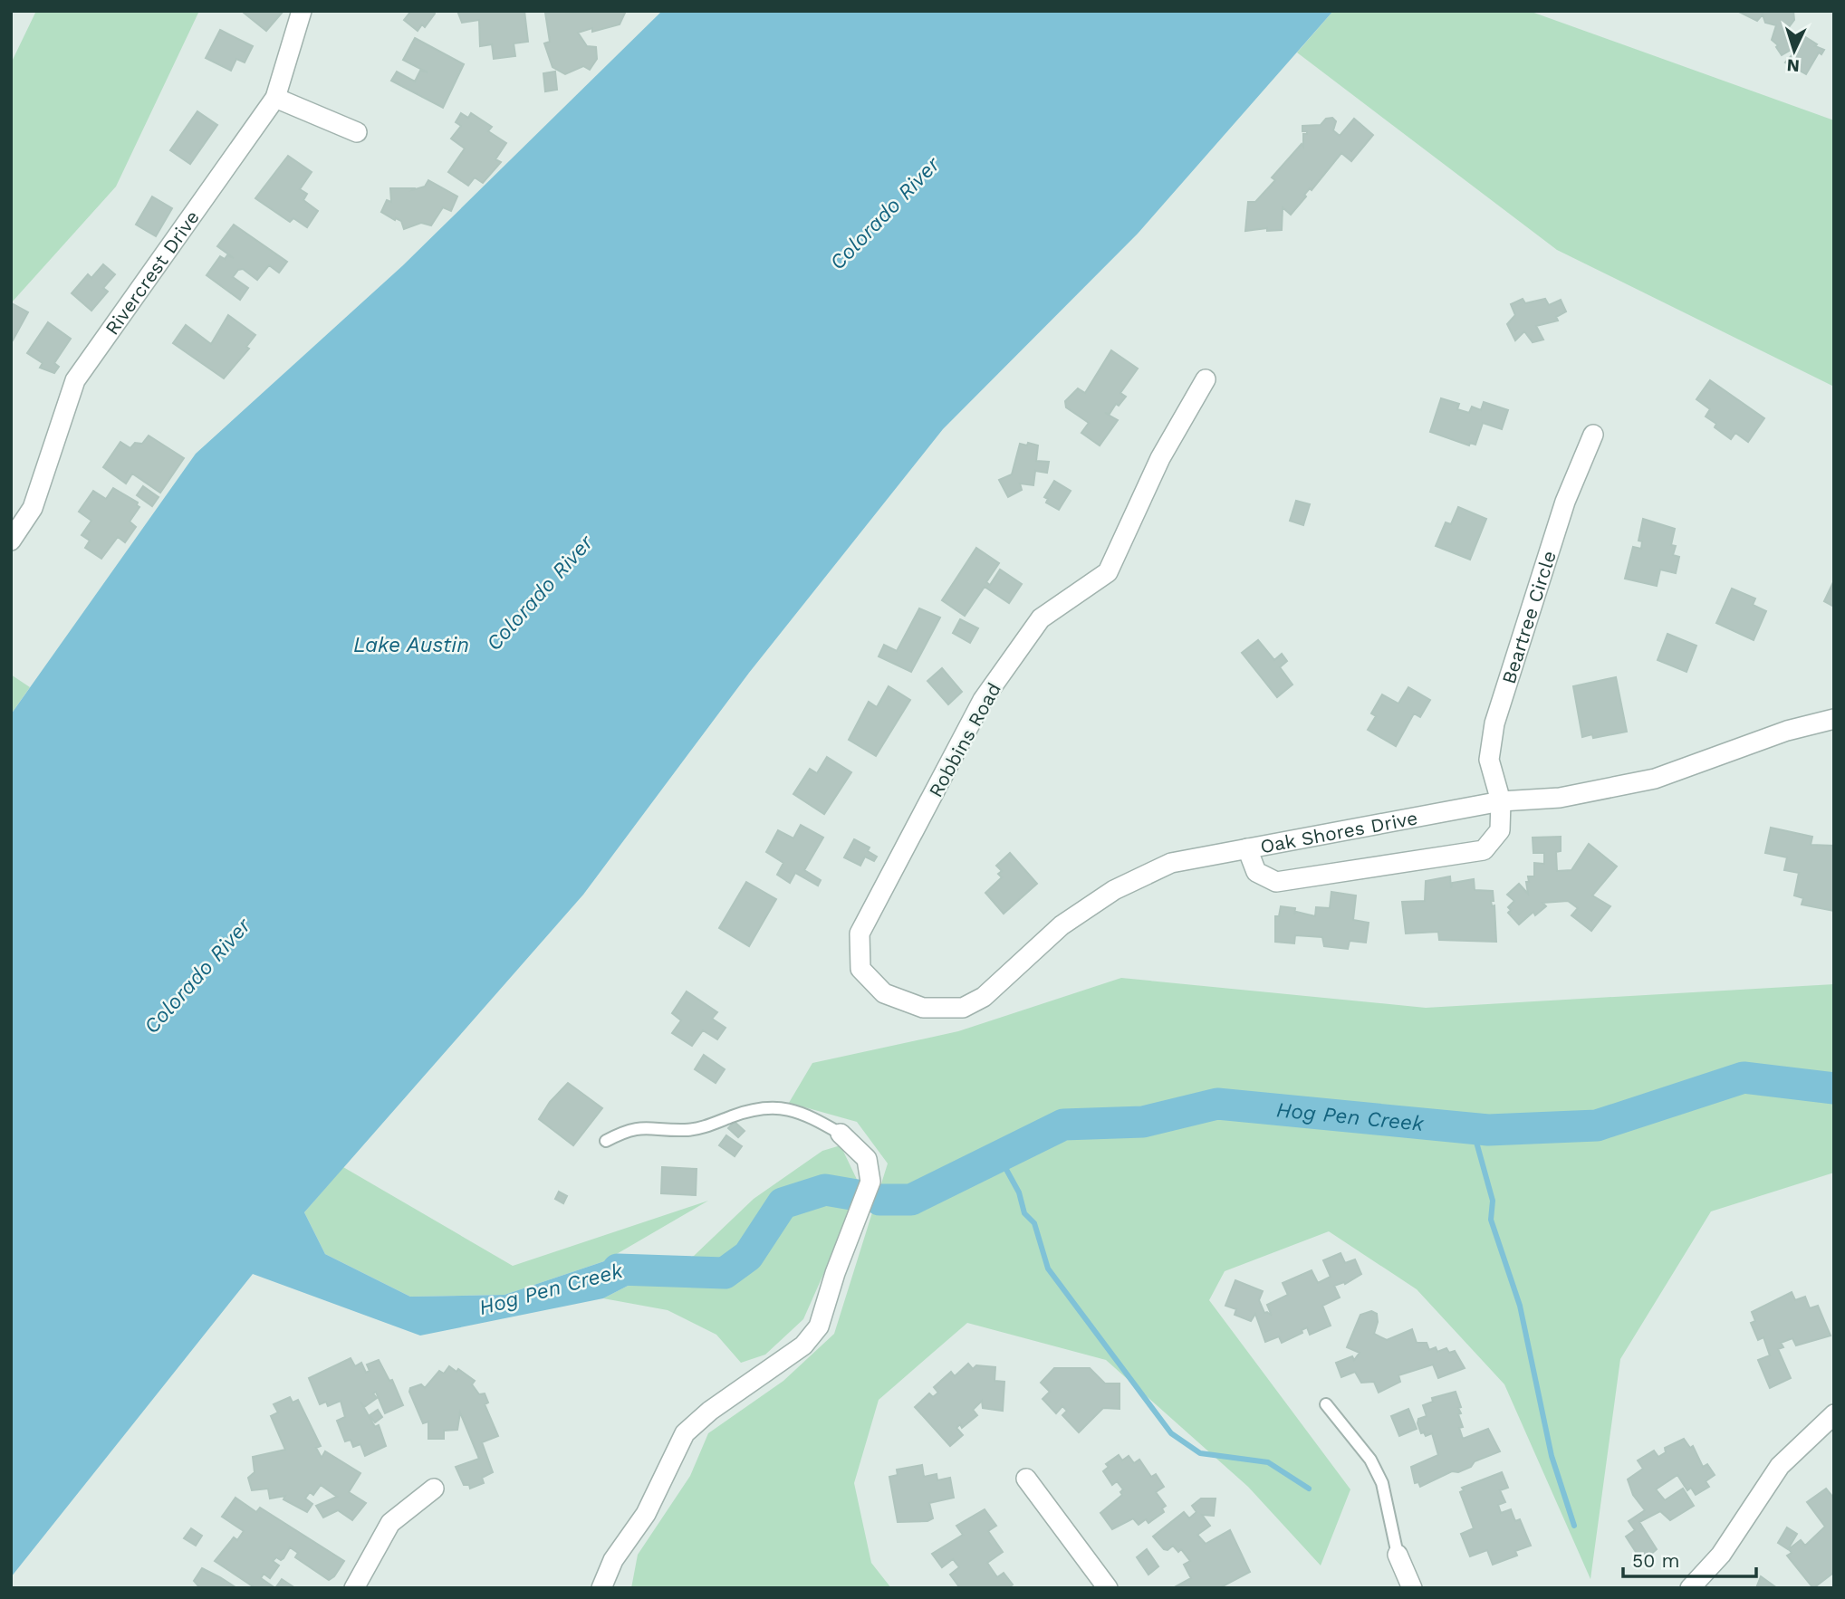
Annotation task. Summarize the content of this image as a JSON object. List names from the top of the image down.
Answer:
{
  "streets": {
    "street": [
      "Rivercrest Drive",
      "Beartree Circle",
      "Robbins Road",
      "Oak Shores Drive"
    ]
  },
  "crossings": [
    ["Beartree Circle", "Oak Shores Drive"],
    ["Robbins Road", "Oak Shores Drive"]
  ],
  "water": ["Colorado River", "Lake Austin", "Hog Pen Creek"],
  "scale_bar": "50 m",
  "north": "bottom"
}
